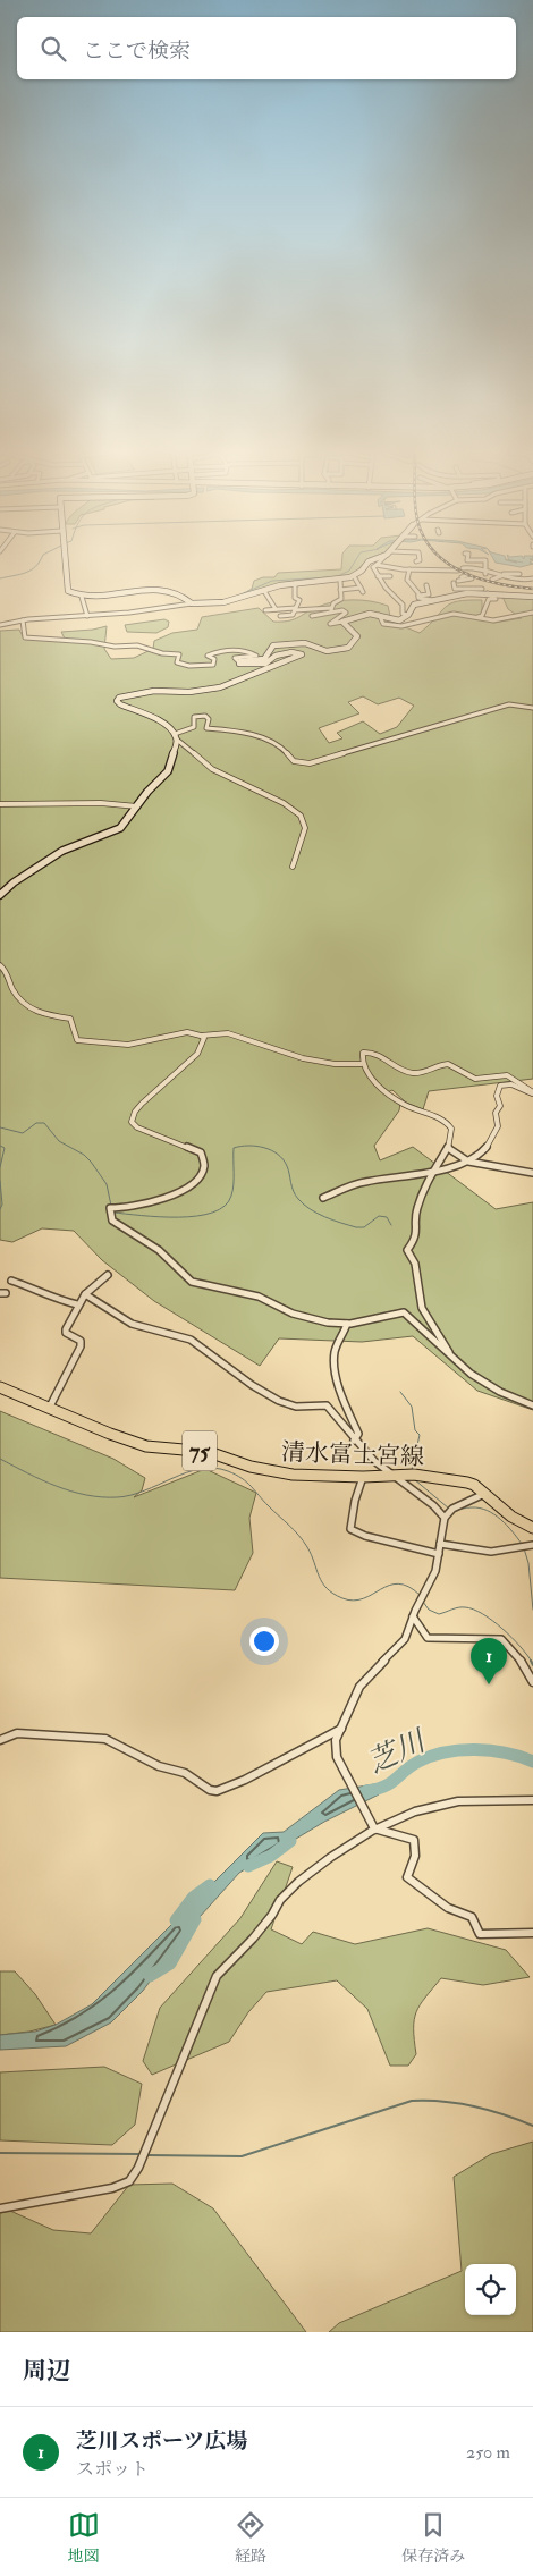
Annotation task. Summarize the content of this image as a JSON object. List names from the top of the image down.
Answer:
{
  "streets": {
    "main road": ["75", "清水富士宮線"]
  },
  "water": ["芝川"],
  "page": {
    "search": "ここで検索",
    "pins": "1",
    "heading": "周辺",
    "list": [
      {
        "mark": "1",
        "name": "芝川スポーツ広場",
        "note": "スポット",
        "value": "250 m"
      }
    ],
    "nav": ["地図", "経路", "保存済み"]
  }
}
